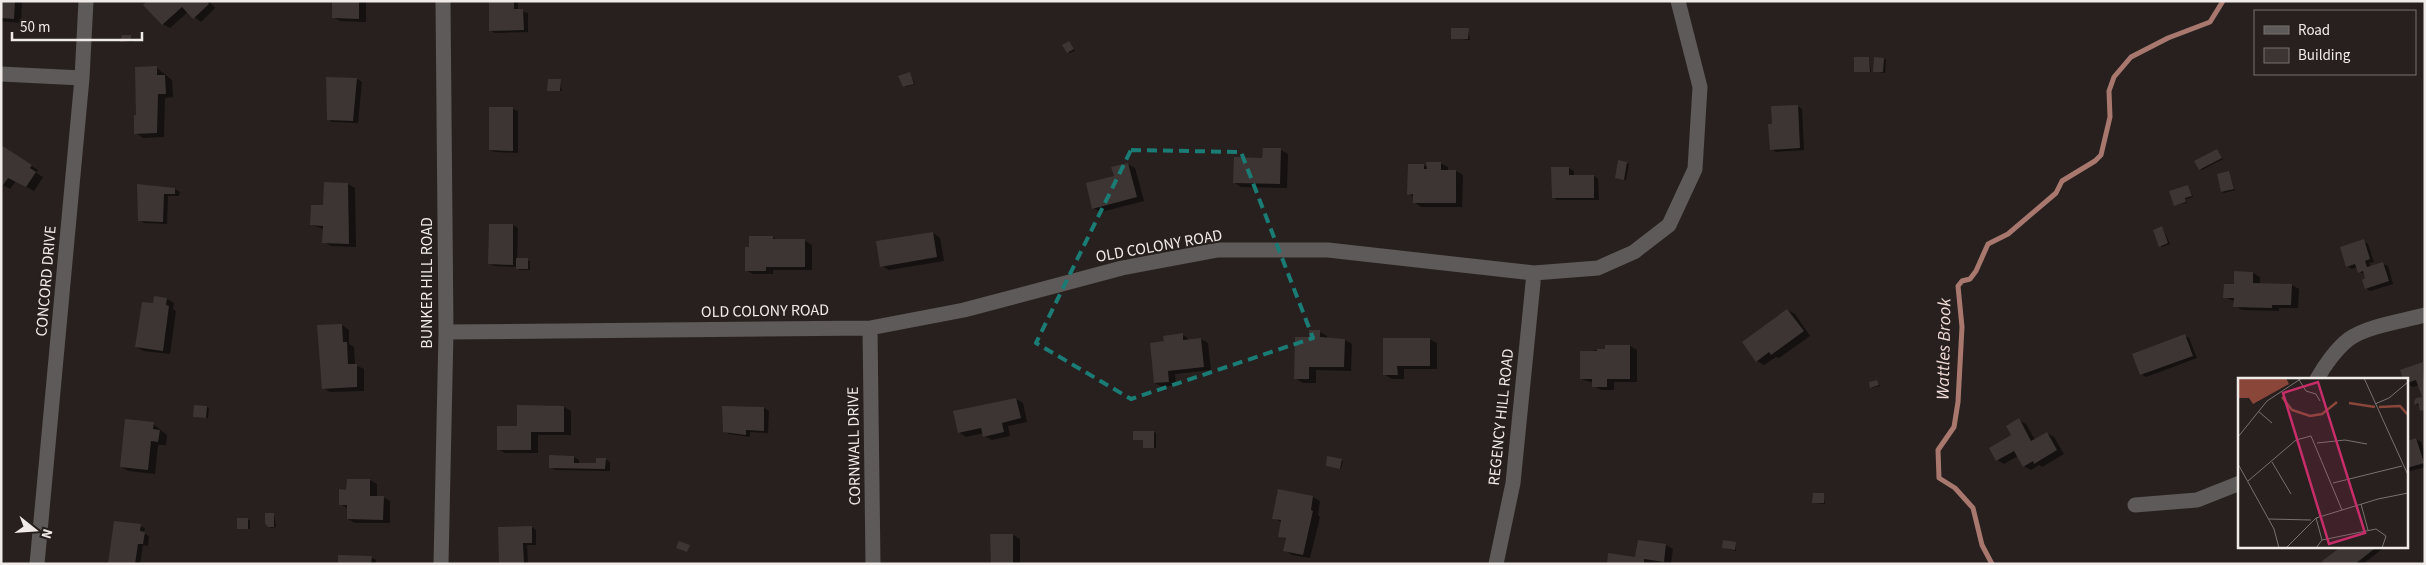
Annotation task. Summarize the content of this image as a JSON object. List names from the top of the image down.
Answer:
{
  "streets": {
    "street": [
      "OLD COLONY ROAD",
      "CONCORD DRIVE",
      "BUNKER HILL ROAD",
      "REGENCY HILL ROAD",
      "CORNWALL DRIVE"
    ]
  },
  "crossings": [
    ["OLD COLONY ROAD", "BUNKER HILL ROAD"],
    ["OLD COLONY ROAD", "REGENCY HILL ROAD"],
    ["OLD COLONY ROAD", "CORNWALL DRIVE"]
  ],
  "water": ["Wattles Brook"],
  "legend": ["Road", "Building"],
  "scale_bar": "50 m",
  "north": "right"
}
